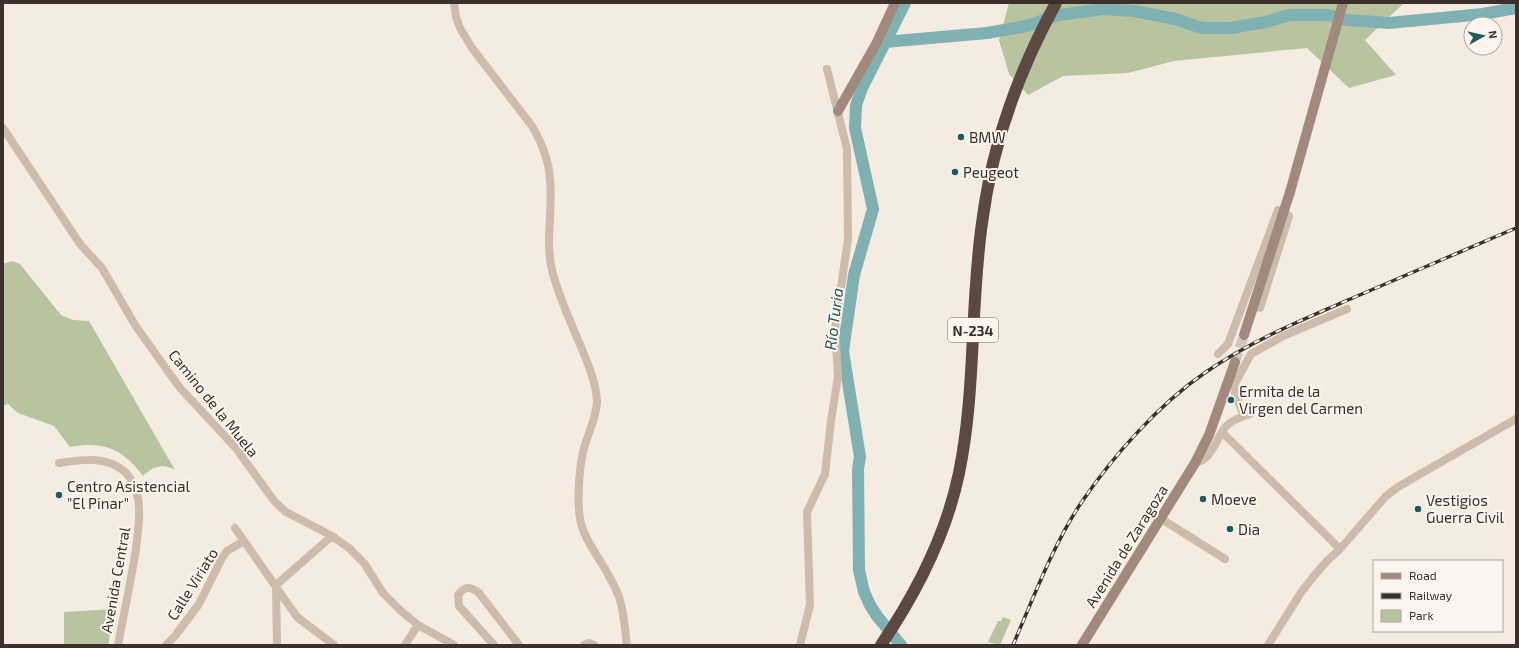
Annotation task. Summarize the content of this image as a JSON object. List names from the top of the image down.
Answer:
{
  "streets": {
    "highway": ["N-234"],
    "main road": ["Avenida de Zaragoza"],
    "street": ["Camino de la Muela", "Avenida Central", "Calle Viriato"]
  },
  "water": ["Río Turia"],
  "places": [
    "BMW",
    "Peugeot",
    "Ermita de la Virgen del Carmen",
    "Centro Asistencial \"El Pinar\"",
    "Moeve",
    "Vestigios Guerra Civil",
    "Dia"
  ],
  "legend": ["Road", "Railway", "Park"],
  "north": "right"
}
